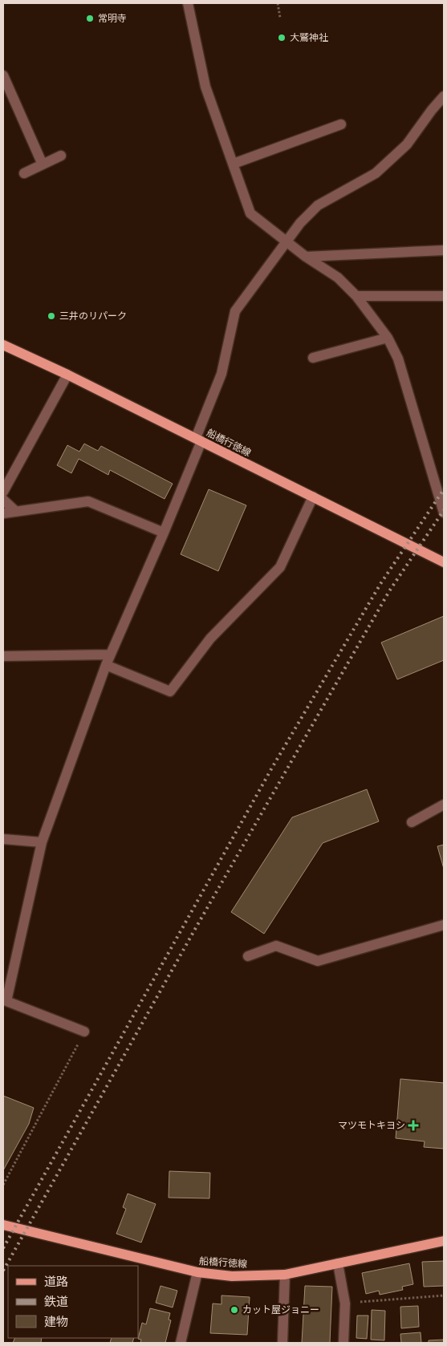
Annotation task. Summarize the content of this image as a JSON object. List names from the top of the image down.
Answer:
{
  "streets": {
    "main road": ["船橋行徳線"]
  },
  "places": {
    "other": [
      "常明寺",
      "大鷲神社",
      "三井のリパーク",
      "カット屋ジョニー"
    ],
    "health": ["マツモトキヨシ"]
  },
  "legend": ["道路", "鉄道", "建物"]
}
